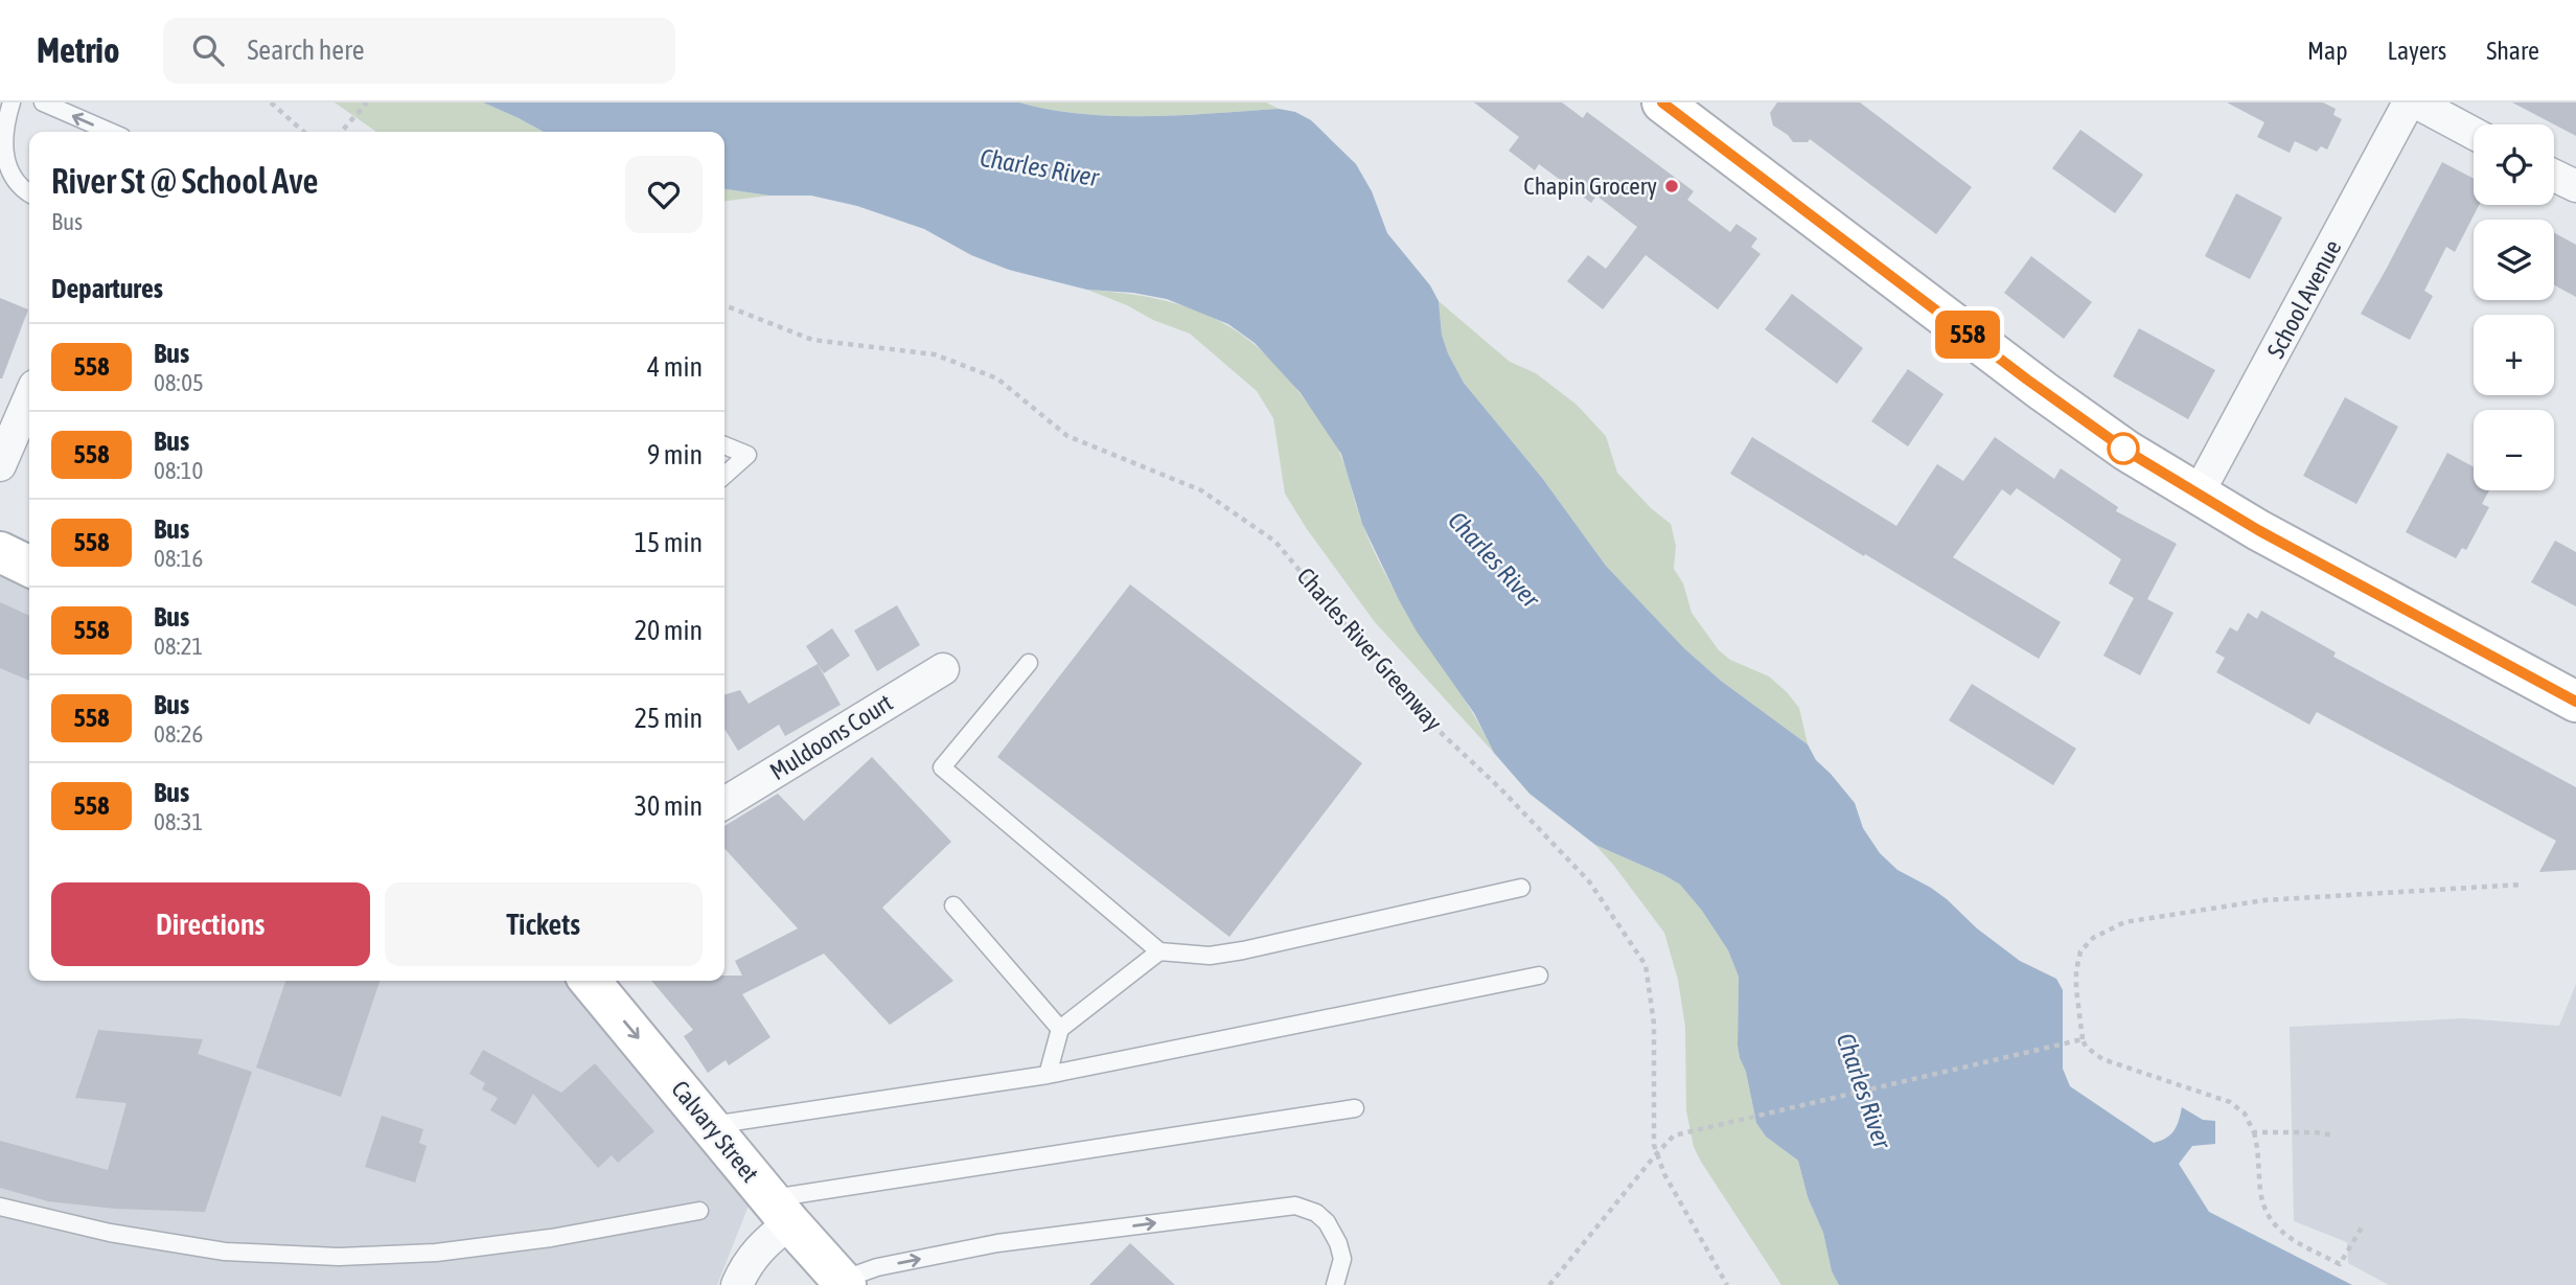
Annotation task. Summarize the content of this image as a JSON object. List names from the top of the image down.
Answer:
{
  "streets": {
    "main road": ["Calvary Street"],
    "street": ["School Avenue", "Muldoons Court"],
    "path": ["Charles River Greenway"]
  },
  "one_way": ["Calvary Street"],
  "water": ["Charles River"],
  "places": ["Chapin Grocery"],
  "lines": ["bus line 558"],
  "page": {
    "header": "Metrio",
    "search": "Search here",
    "nav": ["Map", "Layers", "Share"],
    "on_map": "558",
    "map_buttons": ["+", "−"],
    "heading": [
      ["River St @ School Ave", "Bus"],
      "Departures"
    ],
    "list": [
      {
        "mark": "558",
        "name": "Bus",
        "note": "08:05",
        "value": "4 min"
      },
      {
        "mark": "558",
        "name": "Bus",
        "note": "08:10",
        "value": "9 min"
      },
      {
        "mark": "558",
        "name": "Bus",
        "note": "08:16",
        "value": "15 min"
      },
      {
        "mark": "558",
        "name": "Bus",
        "note": "08:21",
        "value": "20 min"
      },
      {
        "mark": "558",
        "name": "Bus",
        "note": "08:26",
        "value": "25 min"
      },
      {
        "mark": "558",
        "name": "Bus",
        "note": "08:31",
        "value": "30 min"
      }
    ],
    "buttons": ["Directions", "Tickets"]
  }
}
